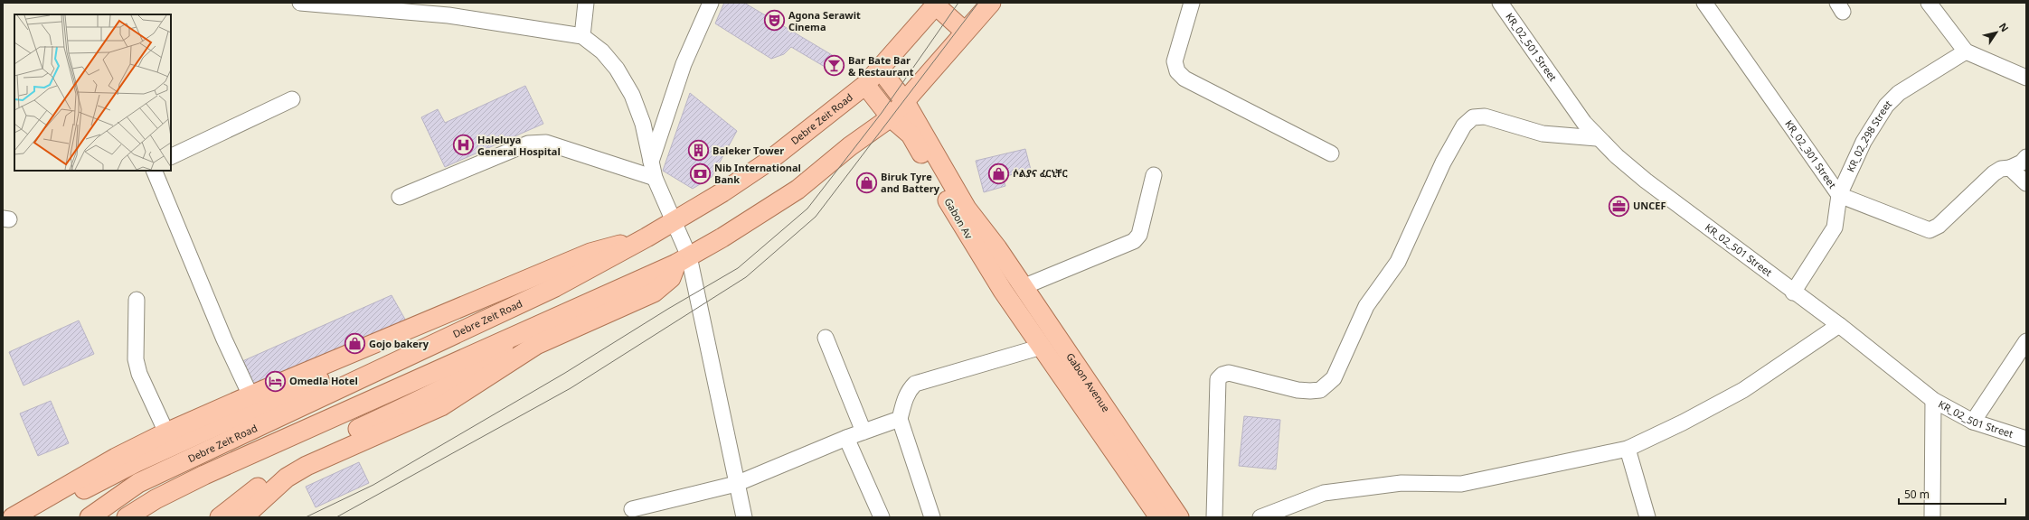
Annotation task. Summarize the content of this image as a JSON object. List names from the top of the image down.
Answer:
{
  "streets": {
    "main road": ["Debre Zeit Road", "Gabon Av", "Gabon Avenue"],
    "street": ["KR_02_501 Street", "KR_02_298 Street", "KR_02_301 Street"]
  },
  "crossings": [
    ["KR_02_501 Street", "KR_02_298 Street"],
    ["Debre Zeit Road", "Gabon Av"],
    ["KR_02_298 Street", "KR_02_301 Street"],
    ["Gabon Av", "Gabon Avenue"]
  ],
  "places": {
    "theatre": ["Agona Serawit Cinema"],
    "bar": ["Bar Bate Bar & Restaurant"],
    "hospital": ["Haleluya General Hospital"],
    "building": ["Baleker Tower"],
    "bank": ["Nib International Bank"],
    "shop": ["ሶልያና ፈርኒቸር", "Biruk Tyre and Battery", "Gojo bakery"],
    "office": ["UNCEF"],
    "hotel": ["Omedla Hotel"]
  },
  "scale_bar": "50 m",
  "north": "top right"
}
